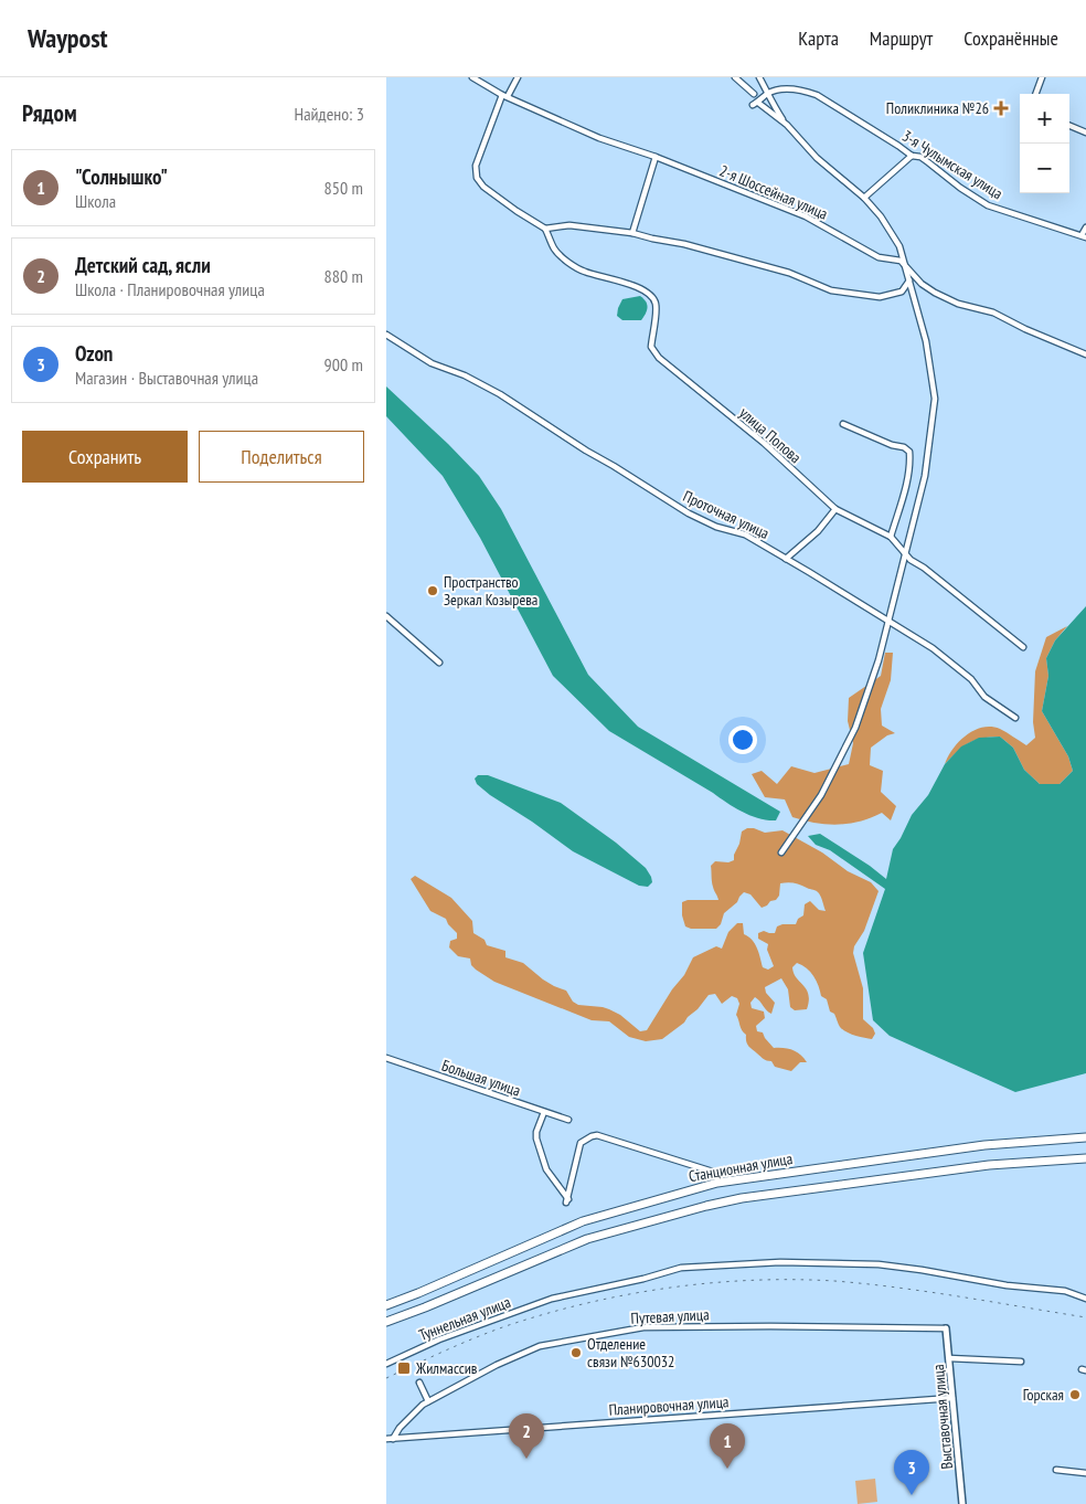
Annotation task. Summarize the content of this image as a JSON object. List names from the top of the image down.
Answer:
{
  "streets": {
    "main road": ["Станционная улица"],
    "street": [
      "3-я Чулымская улица",
      "2-я Шоссейная улица",
      "улица Попова",
      "Проточная улица",
      "Большая улица",
      "Путевая улица",
      "Туннельная улица",
      "Планировочная улица",
      "Выставочная улица"
    ]
  },
  "crossings": [
    ["Путевая улица", "Планировочная улица"],
    ["Путевая улица", "Выставочная улица"],
    ["Планировочная улица", "Выставочная улица"]
  ],
  "places": {
    "health": ["Поликлиника №26"],
    "other": ["Пространство Зеркал Козырева", "Отделение связи №630032", "Горская"],
    "transit": ["Жилмассив"]
  },
  "page": {
    "header": "Waypost",
    "nav": ["Карта", "Маршрут", "Сохранённые"],
    "heading": ["Рядом", "Найдено: 3"],
    "map_buttons": ["+", "−"],
    "list": [
      {
        "mark": "1",
        "name": "\"Солнышко\"",
        "note": "Школа",
        "value": "850 m"
      },
      {
        "mark": "2",
        "name": "Детский сад, ясли",
        "note": "Школа · Планировочная улица",
        "value": "880 m"
      },
      {
        "mark": "3",
        "name": "Ozon",
        "note": "Магазин · Выставочная улица",
        "value": "900 m"
      }
    ],
    "buttons": ["Сохранить", "Поделиться"],
    "pins": ["2", "1", "3"]
  }
}
